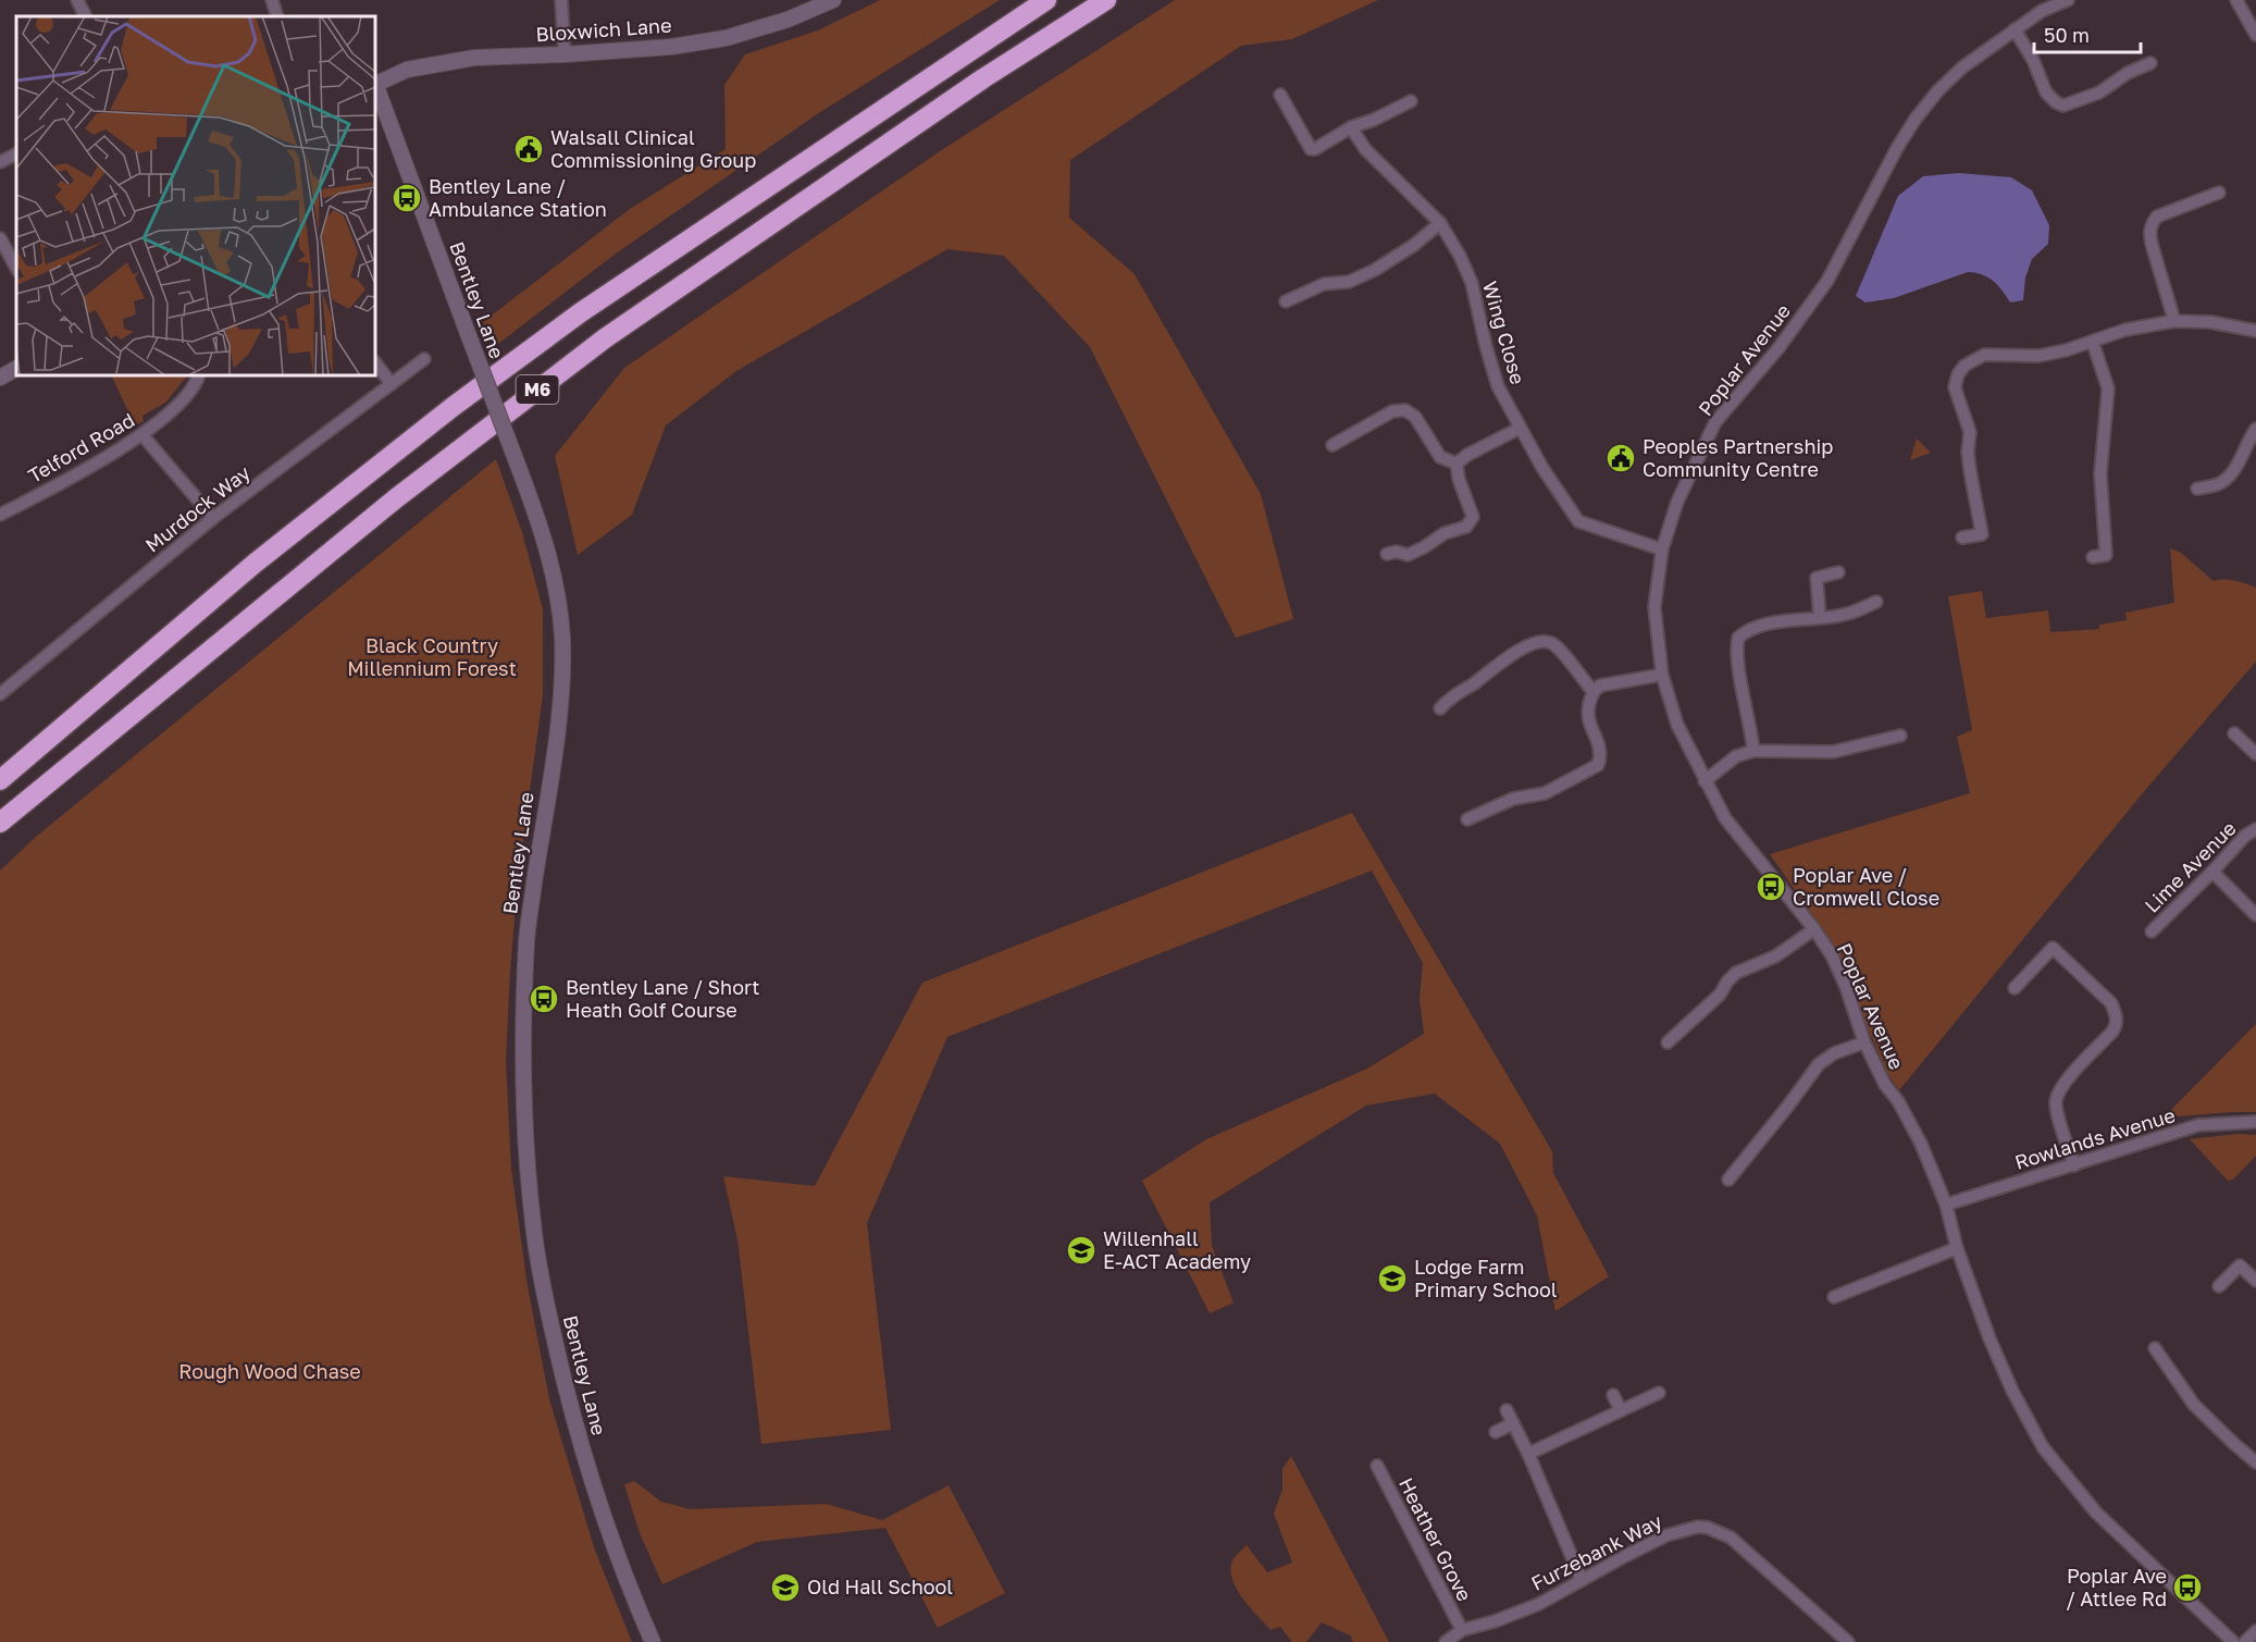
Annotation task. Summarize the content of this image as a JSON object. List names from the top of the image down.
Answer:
{
  "streets": {
    "highway": ["M6"],
    "street": [
      "Bloxwich Lane",
      "Bentley Lane",
      "Wing Close",
      "Poplar Avenue",
      "Telford Road",
      "Murdock Way",
      "Lime Avenue",
      "Rowlands Avenue",
      "Heather Grove",
      "Furzebank Way"
    ]
  },
  "crossings": [
    ["Wing Close", "Poplar Avenue"],
    ["Poplar Avenue", "Rowlands Avenue"],
    ["Heather Grove", "Furzebank Way"]
  ],
  "parks": ["Black Country Millennium Forest", "Rough Wood Chase"],
  "places": {
    "public building": ["Walsall Clinical Commissioning Group", "Peoples Partnership Community Centre"],
    "bus stop": [
      "Bentley Lane / Ambulance Station",
      "Poplar Ave / Cromwell Close",
      "Bentley Lane / Short Heath Golf Course",
      "Poplar Ave / Attlee Rd"
    ],
    "school or university": ["Willenhall E-ACT Academy", "Lodge Farm Primary School", "Old Hall School"]
  },
  "scale_bar": "50 m"
}
